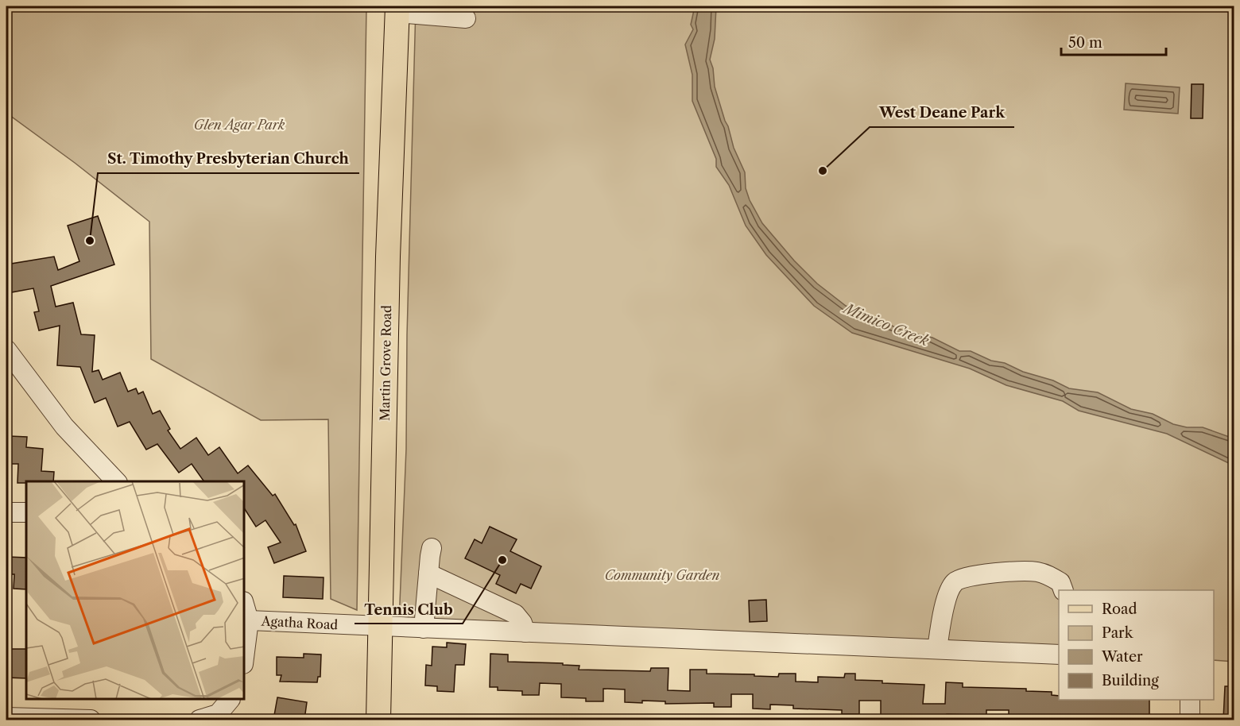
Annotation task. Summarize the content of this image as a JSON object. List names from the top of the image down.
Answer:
{
  "streets": {
    "main road": ["Martin Grove Road"],
    "street": ["Agatha Road"]
  },
  "crossings": [
    ["Martin Grove Road", "Agatha Road"]
  ],
  "water": ["Mimico Creek"],
  "parks": ["Glen Agar Park", "Community Garden"],
  "places": ["West Deane Park", "St. Timothy Presbyterian Church", "Tennis Club"],
  "legend": [
    "Road",
    "Park",
    "Water",
    "Building"
  ],
  "scale_bar": "50 m"
}
